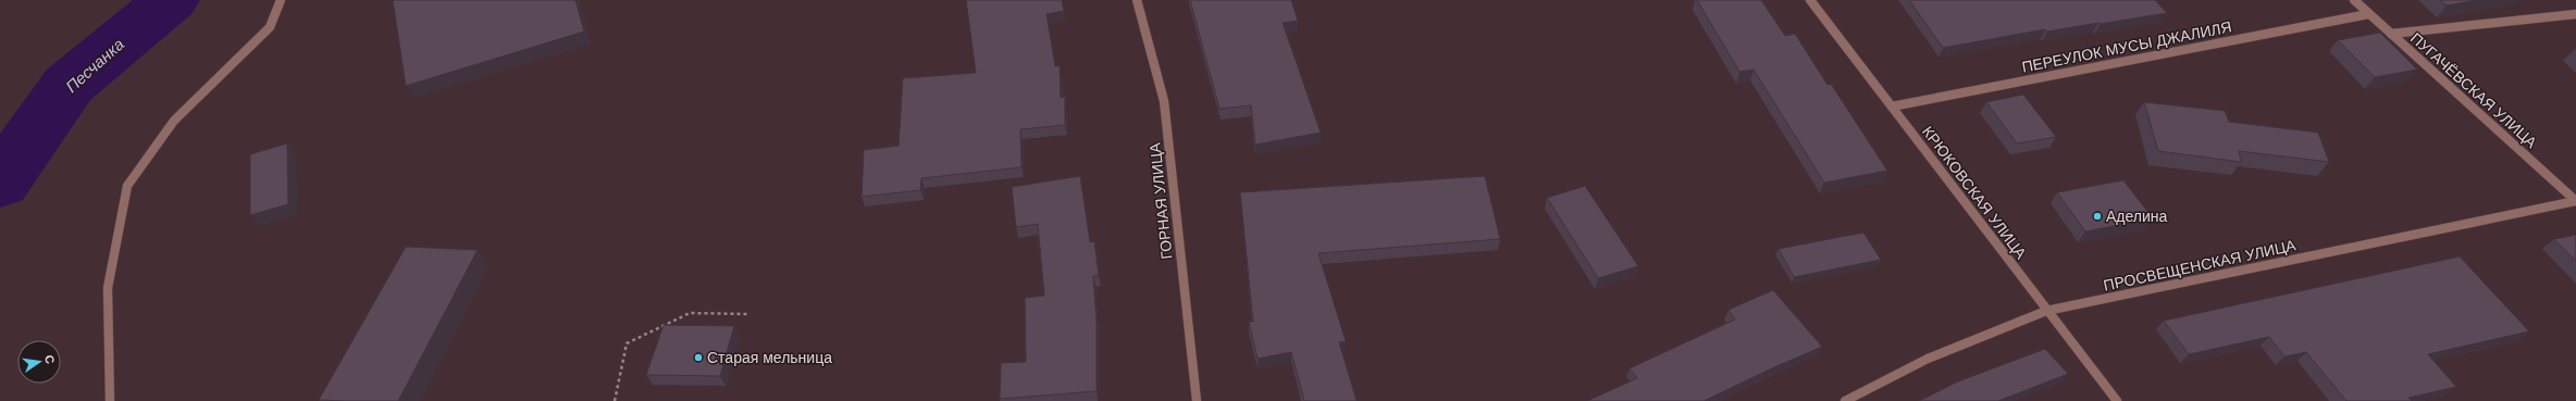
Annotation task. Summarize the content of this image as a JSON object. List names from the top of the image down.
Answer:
{
  "streets": {
    "street": [
      "ПЕРЕУЛОК МУСЫ ДЖАЛИЛЯ",
      "ПУГАЧЁВСКАЯ УЛИЦА",
      "КРЮКОВСКАЯ УЛИЦА",
      "ГОРНАЯ УЛИЦА",
      "ПРОСВЕЩЕНСКАЯ УЛИЦА"
    ]
  },
  "crossings": [
    ["ПЕРЕУЛОК МУСЫ ДЖАЛИЛЯ", "ПУГАЧЁВСКАЯ УЛИЦА"],
    ["ПЕРЕУЛОК МУСЫ ДЖАЛИЛЯ", "КРЮКОВСКАЯ УЛИЦА"],
    ["ПУГАЧЁВСКАЯ УЛИЦА", "ПРОСВЕЩЕНСКАЯ УЛИЦА"],
    ["КРЮКОВСКАЯ УЛИЦА", "ПРОСВЕЩЕНСКАЯ УЛИЦА"]
  ],
  "water": ["Песчанка"],
  "places": ["Аделина", "Старая мельница"],
  "north": "right"
}
